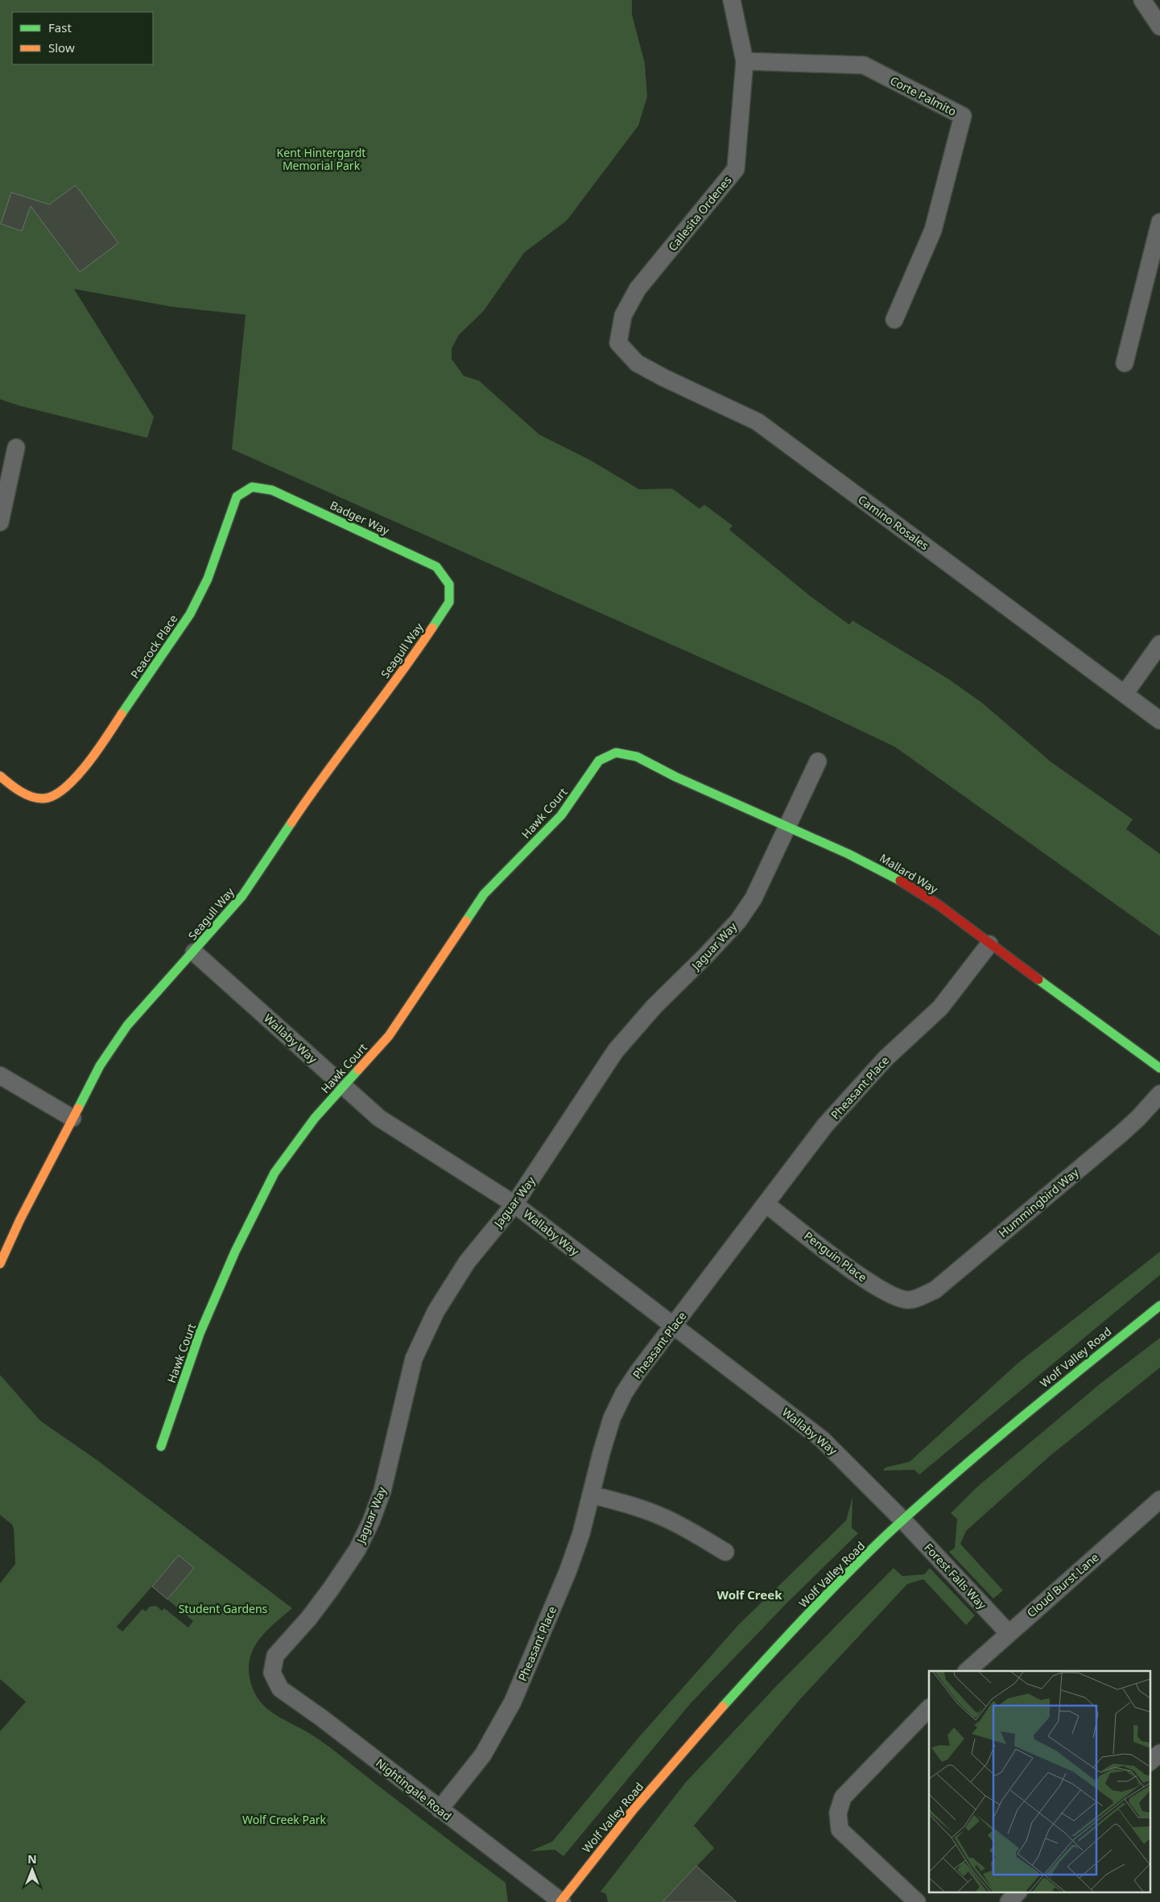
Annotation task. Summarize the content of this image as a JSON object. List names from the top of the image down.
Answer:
{
  "streets": {
    "street": [
      "Corte Palmito",
      "Callesita Ordenes",
      "Badger Way",
      "Camino Rosales",
      "Peacock Place",
      "Seagull Way",
      "Hawk Court",
      "Mallard Way",
      "Jaguar Way",
      "Wallaby Way",
      "Pheasant Place",
      "Hummingbird Way",
      "Penguin Place",
      "Wolf Valley Road",
      "Forest Falls Way",
      "Cloud Burst Lane",
      "Nightingale Road"
    ]
  },
  "crossings": [
    ["Corte Palmito", "Callesita Ordenes"],
    ["Callesita Ordenes", "Camino Rosales"],
    ["Badger Way", "Peacock Place"],
    ["Badger Way", "Seagull Way"],
    ["Seagull Way", "Wallaby Way"],
    ["Hawk Court", "Mallard Way"],
    ["Hawk Court", "Wallaby Way"],
    ["Mallard Way", "Jaguar Way"],
    ["Mallard Way", "Pheasant Place"],
    ["Jaguar Way", "Wallaby Way"],
    ["Jaguar Way", "Nightingale Road"],
    ["Wallaby Way", "Pheasant Place"],
    ["Wallaby Way", "Wolf Valley Road"],
    ["Wallaby Way", "Forest Falls Way"],
    ["Pheasant Place", "Penguin Place"],
    ["Pheasant Place", "Nightingale Road"],
    ["Hummingbird Way", "Penguin Place"],
    ["Wolf Valley Road", "Forest Falls Way"],
    ["Wolf Valley Road", "Nightingale Road"],
    ["Forest Falls Way", "Cloud Burst Lane"]
  ],
  "districts": ["Wolf Creek"],
  "parks": ["Kent Hintergardt Memorial Park", "Student Gardens", "Wolf Creek Park"],
  "legend": ["Fast", "Slow"],
  "north": "top"
}
